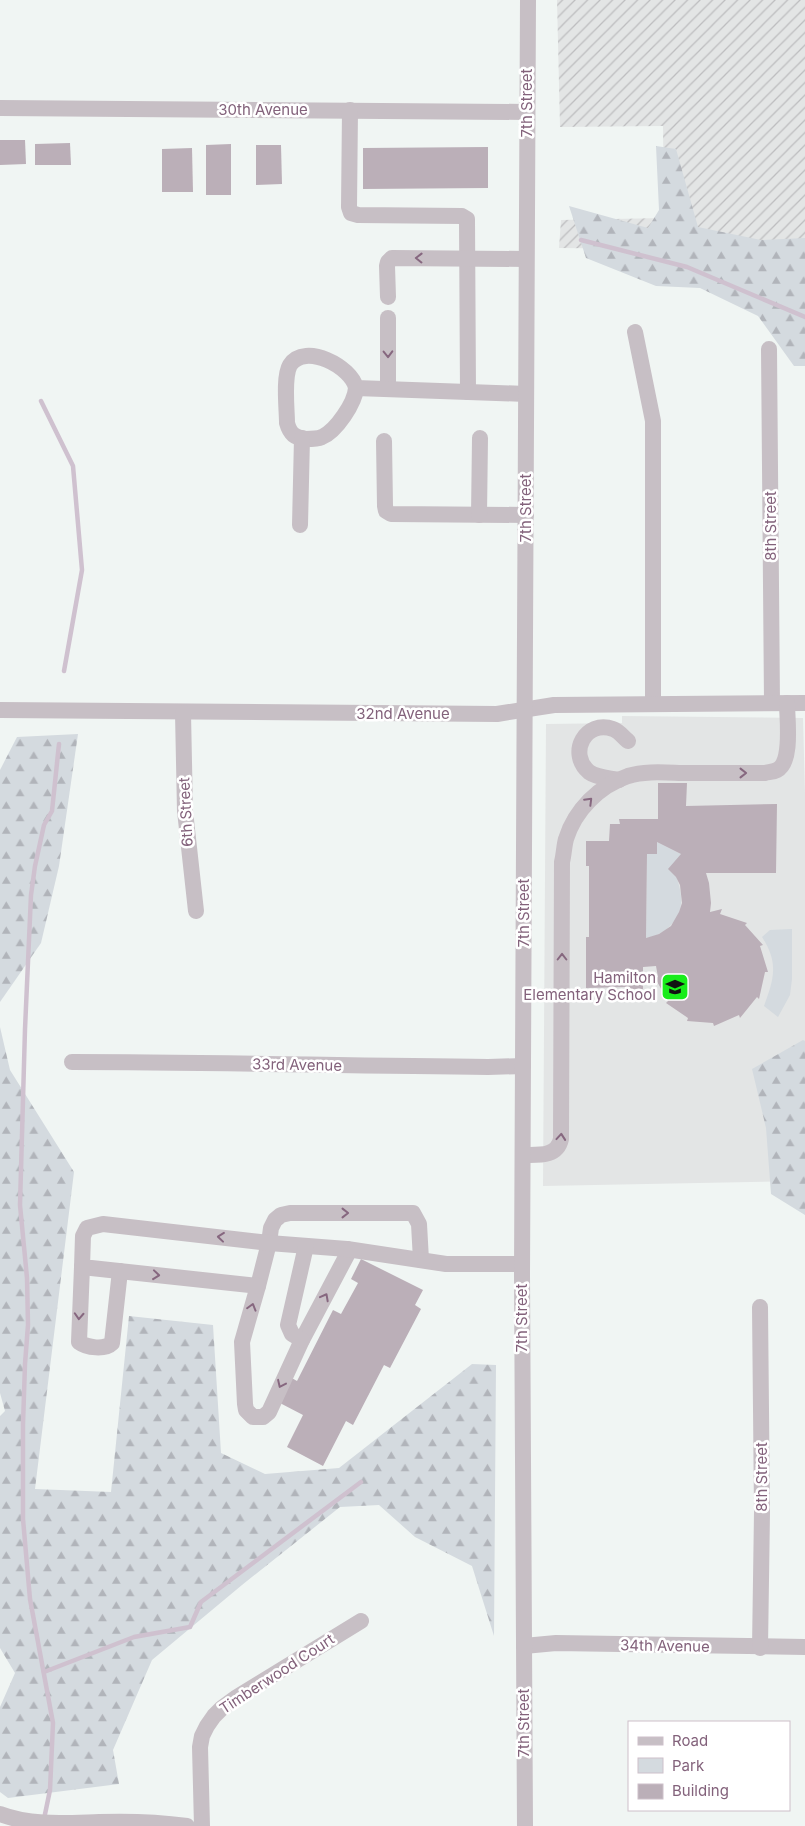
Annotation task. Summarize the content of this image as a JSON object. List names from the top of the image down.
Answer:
{
  "streets": {
    "street": [
      "7th Street",
      "30th Avenue",
      "8th Street",
      "32nd Avenue",
      "6th Street",
      "33rd Avenue",
      "34th Avenue",
      "Timberwood Court"
    ]
  },
  "crossings": [
    ["7th Street", "30th Avenue"],
    ["7th Street", "32nd Avenue"],
    ["7th Street", "33rd Avenue"],
    ["7th Street", "34th Avenue"],
    ["8th Street", "32nd Avenue"],
    ["8th Street", "34th Avenue"],
    ["32nd Avenue", "6th Street"]
  ],
  "places": {
    "school or university": ["Hamilton Elementary School"]
  },
  "legend": ["Road", "Park", "Building"]
}
